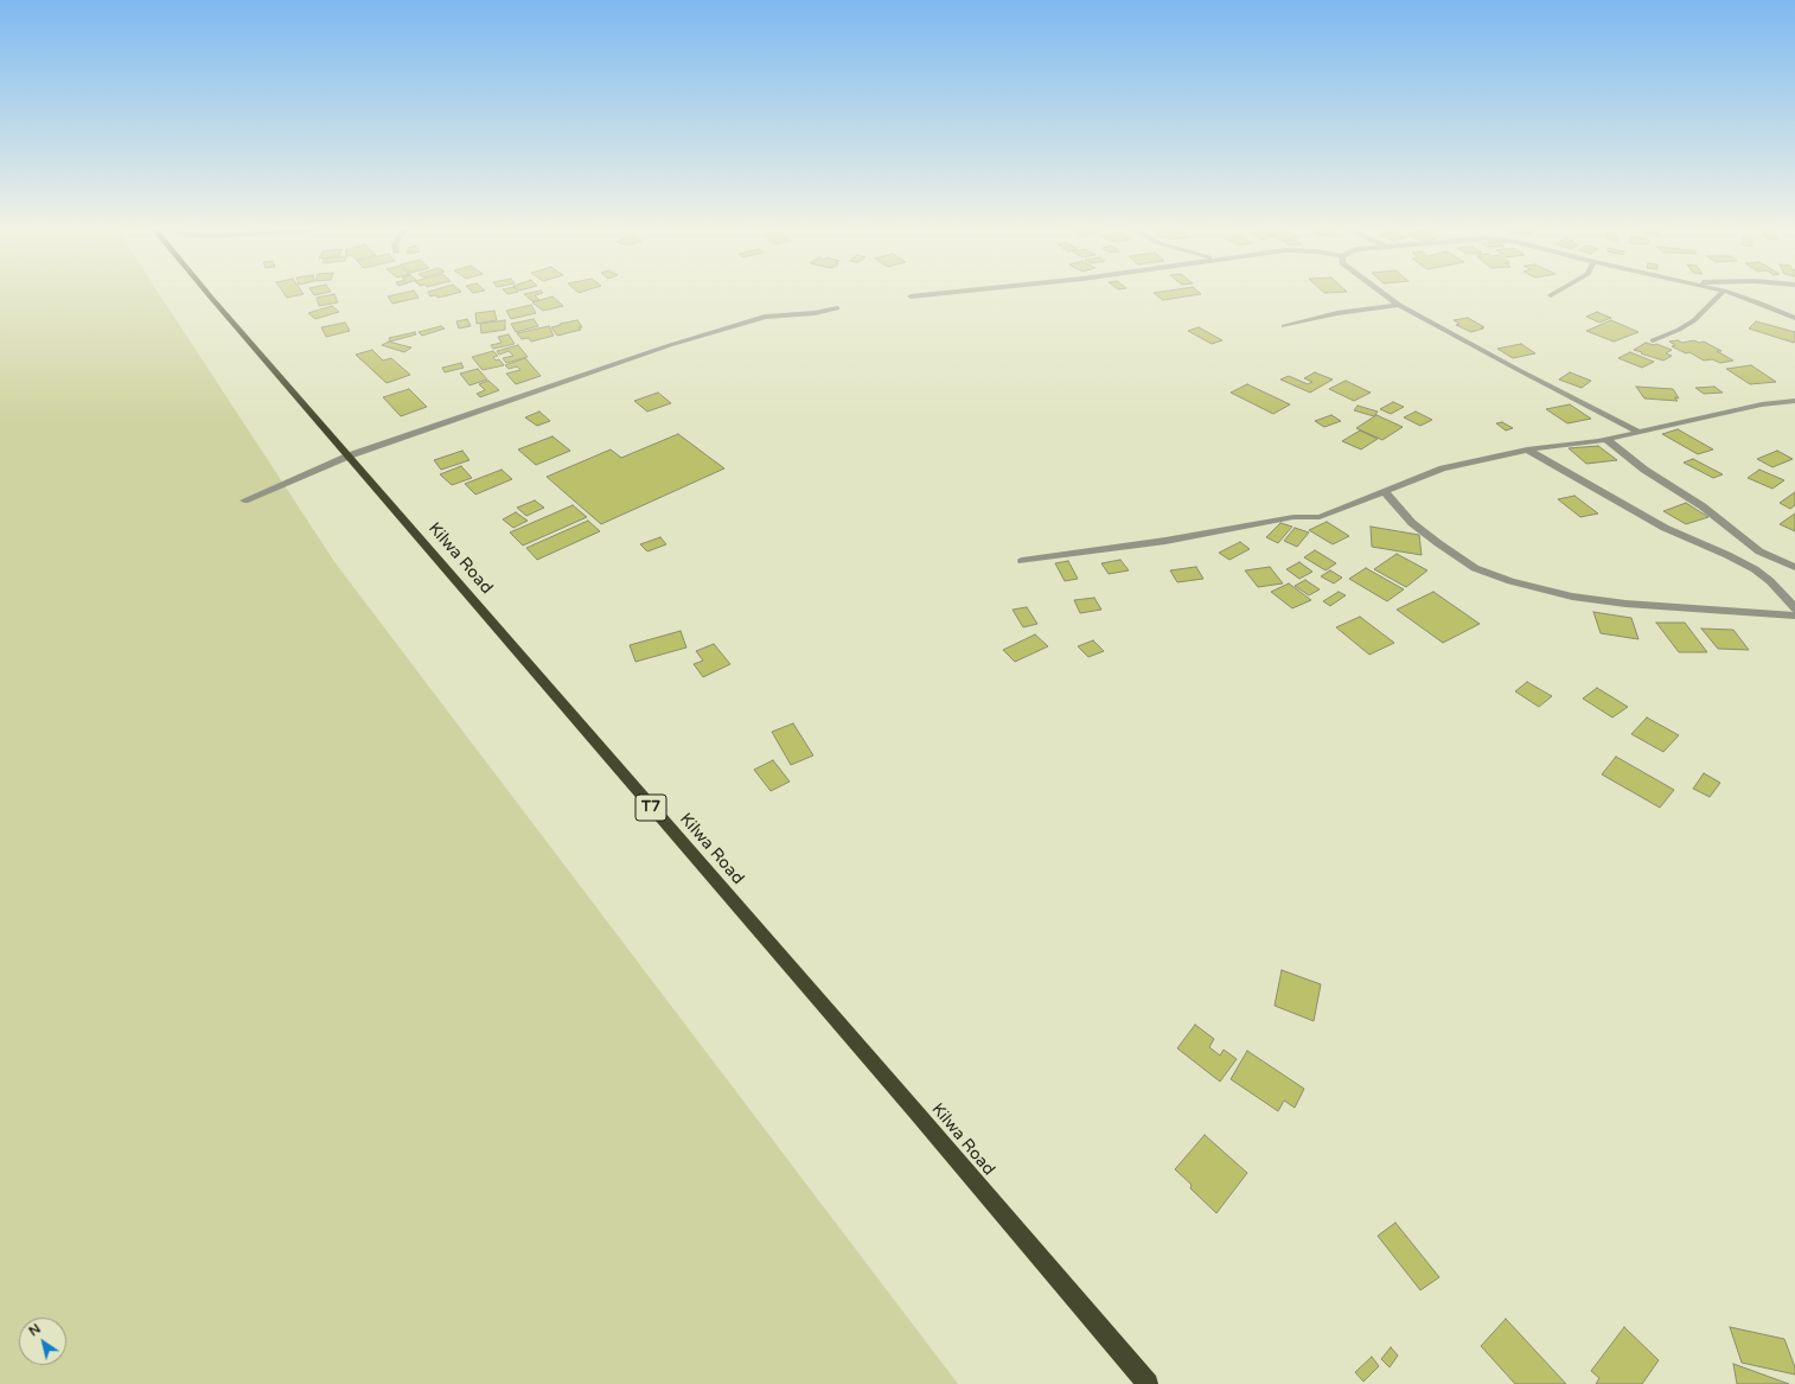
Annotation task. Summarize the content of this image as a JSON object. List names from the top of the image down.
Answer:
{
  "streets": {
    "highway": ["Kilwa Road", "T7"]
  },
  "north": "top left"
}
